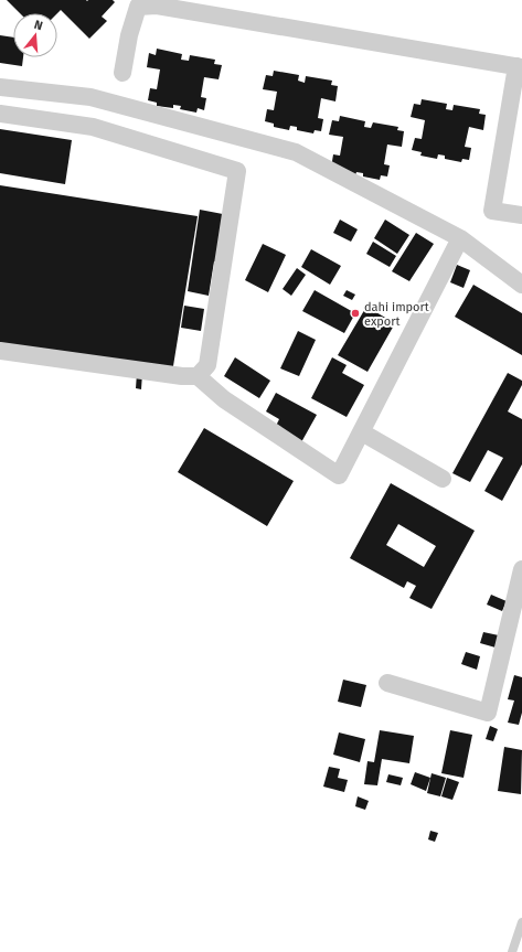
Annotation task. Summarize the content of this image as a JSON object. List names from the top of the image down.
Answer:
{
  "places": ["dahi import export"],
  "north": "top"
}
